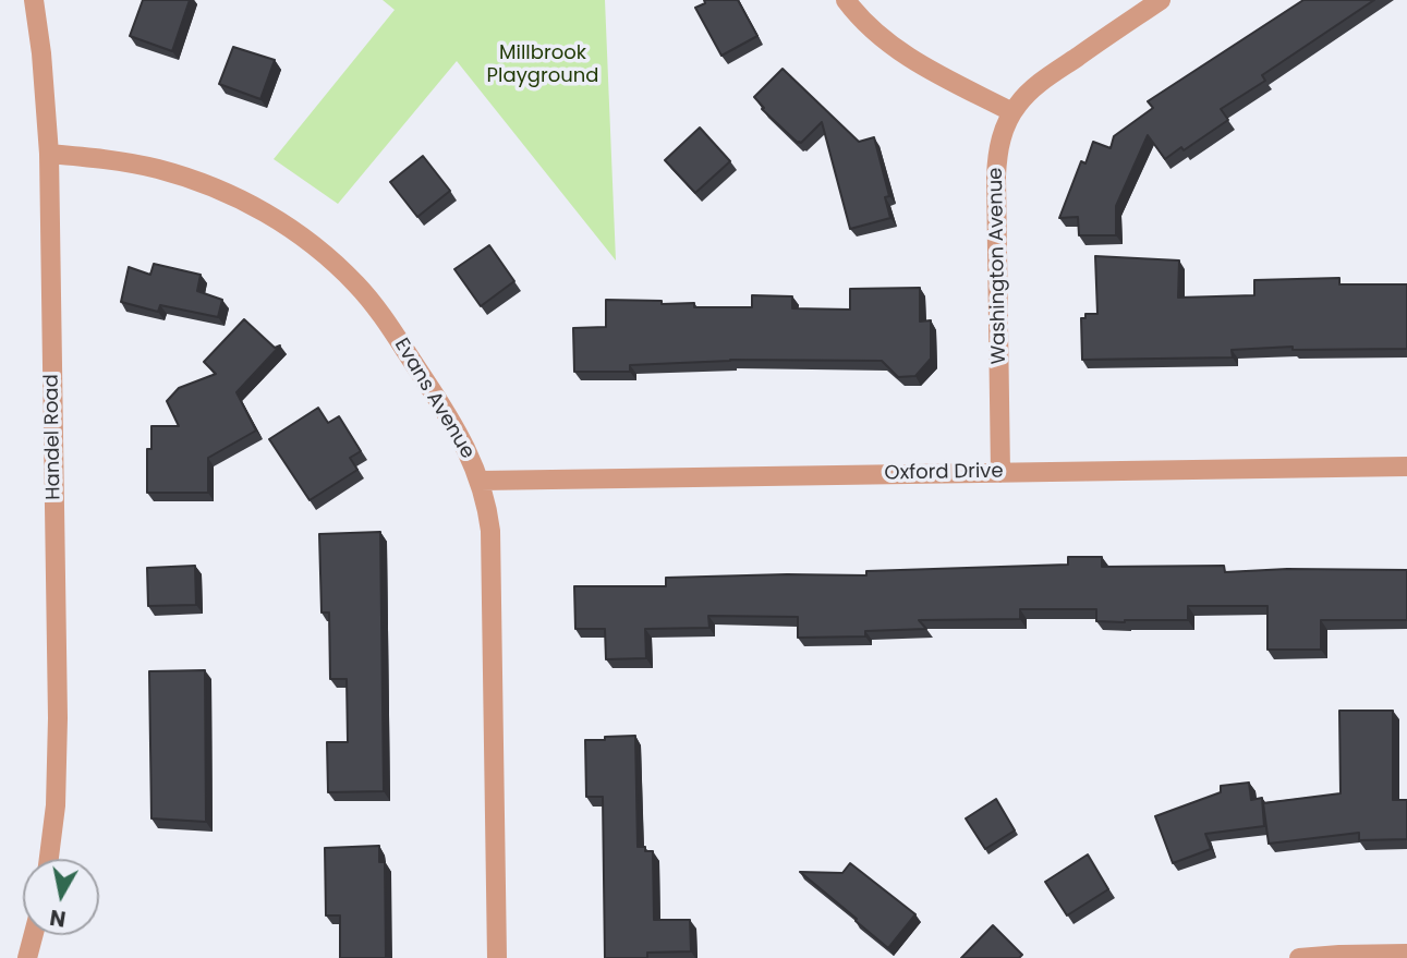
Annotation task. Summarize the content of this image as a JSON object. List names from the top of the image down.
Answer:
{
  "streets": {
    "street": [
      "Washington Avenue",
      "Evans Avenue",
      "Handel Road",
      "Oxford Drive"
    ]
  },
  "crossings": [
    ["Washington Avenue", "Oxford Drive"],
    ["Evans Avenue", "Handel Road"],
    ["Evans Avenue", "Oxford Drive"]
  ],
  "parks": ["Millbrook Playground"],
  "north": "bottom"
}
